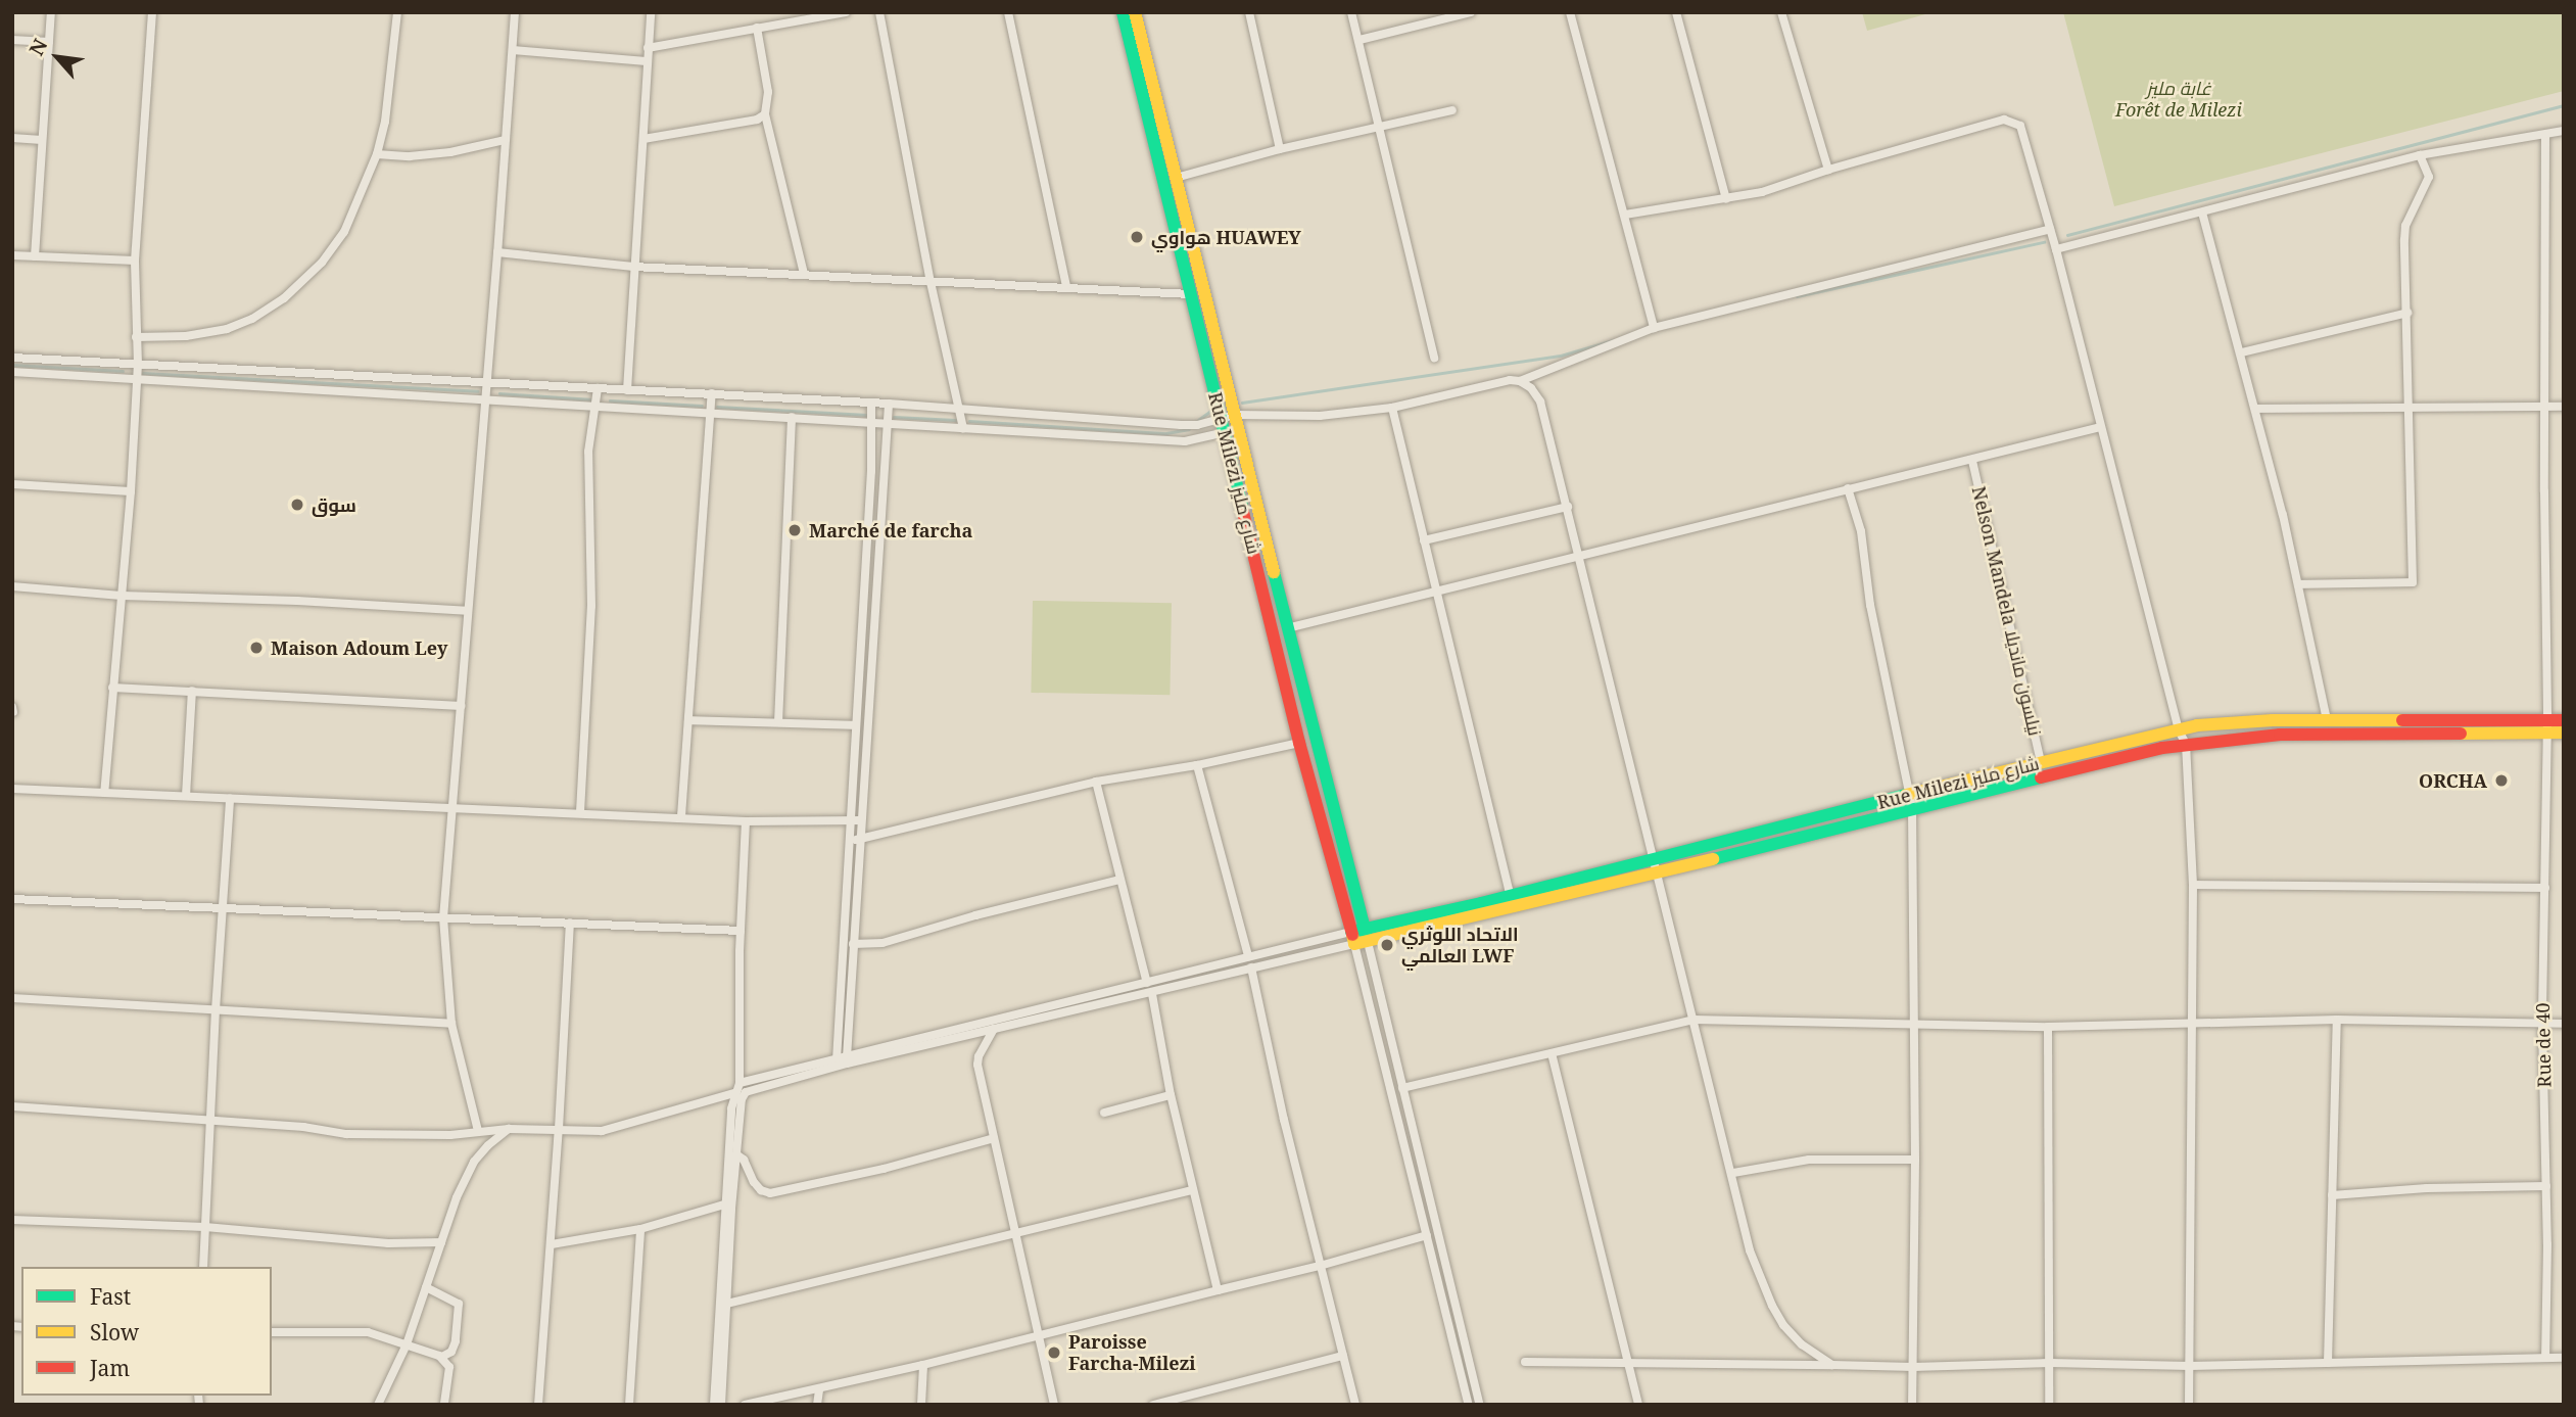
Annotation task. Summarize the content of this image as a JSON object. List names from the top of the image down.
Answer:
{
  "streets": {
    "street": ["Rue Milezi شارع مليز", "Nelson Mandela نيلسون مانديلا", "Rue de 40"]
  },
  "crossings": [
    ["Rue Milezi شارع مليز", "Nelson Mandela نيلسون مانديلا"],
    ["Rue Milezi شارع مليز", "Rue de 40"]
  ],
  "parks": ["غابة مليز Forêt de Milezi"],
  "places": [
    "هواوي HUAWEY",
    "سوق",
    "Marché de farcha",
    "Maison Adoum Ley",
    "ORCHA",
    "الاتحاد اللوثري العالمي LWF",
    "Paroisse Farcha-Milezi"
  ],
  "legend": ["Fast", "Slow", "Jam"],
  "north": "top left"
}
